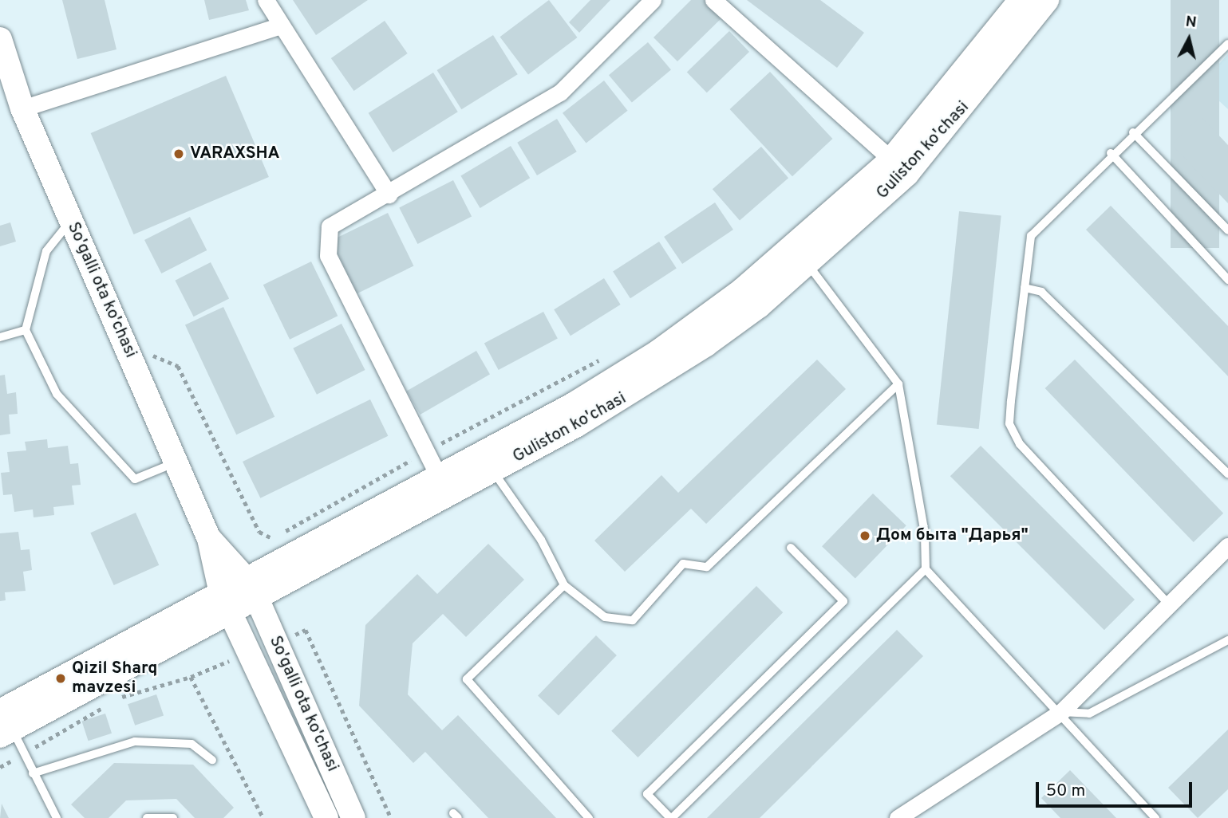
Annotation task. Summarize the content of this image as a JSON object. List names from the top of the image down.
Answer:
{
  "streets": {
    "main road": ["Guliston ko'chasi", "So'galli ota ko'chasi"]
  },
  "crossings": [
    ["Guliston ko'chasi", "So'galli ota ko'chasi"]
  ],
  "places": ["VARAXSHA", "Дом быта \"Дарья\"", "Qizil Sharq mavzesi"],
  "scale_bar": "50 m",
  "north": "top"
}
